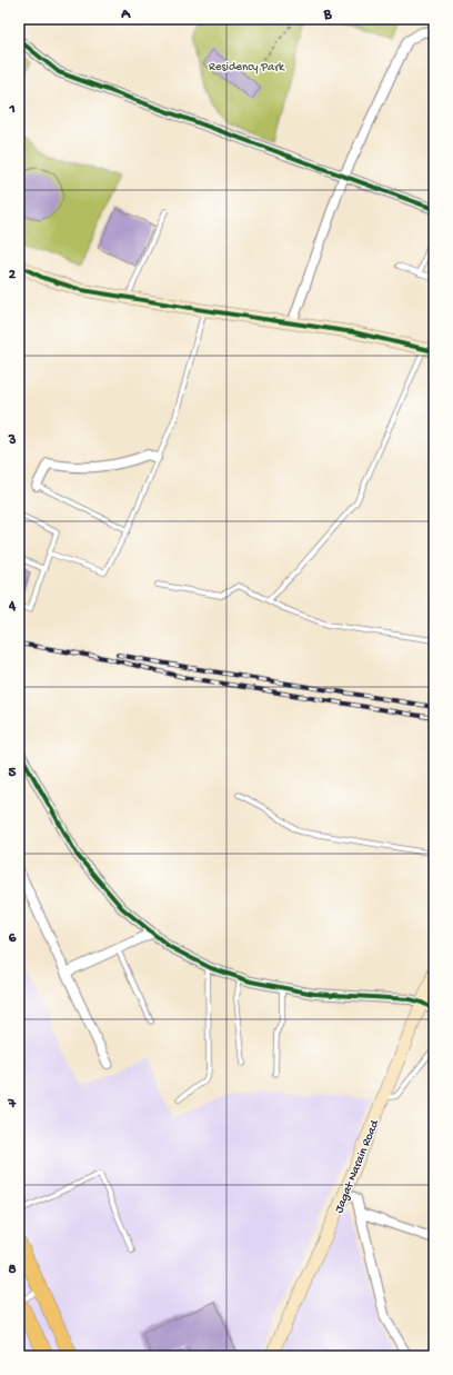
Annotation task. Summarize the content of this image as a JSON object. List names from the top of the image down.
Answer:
{
  "streets": {
    "street": ["Jagat Narain Road"]
  },
  "parks": ["Residency Park"],
  "grid": {
    "columns": ["A", "B"],
    "rows": [
      "1",
      "2",
      "3",
      "4",
      "5",
      "6",
      "7",
      "8"
    ]
  }
}
